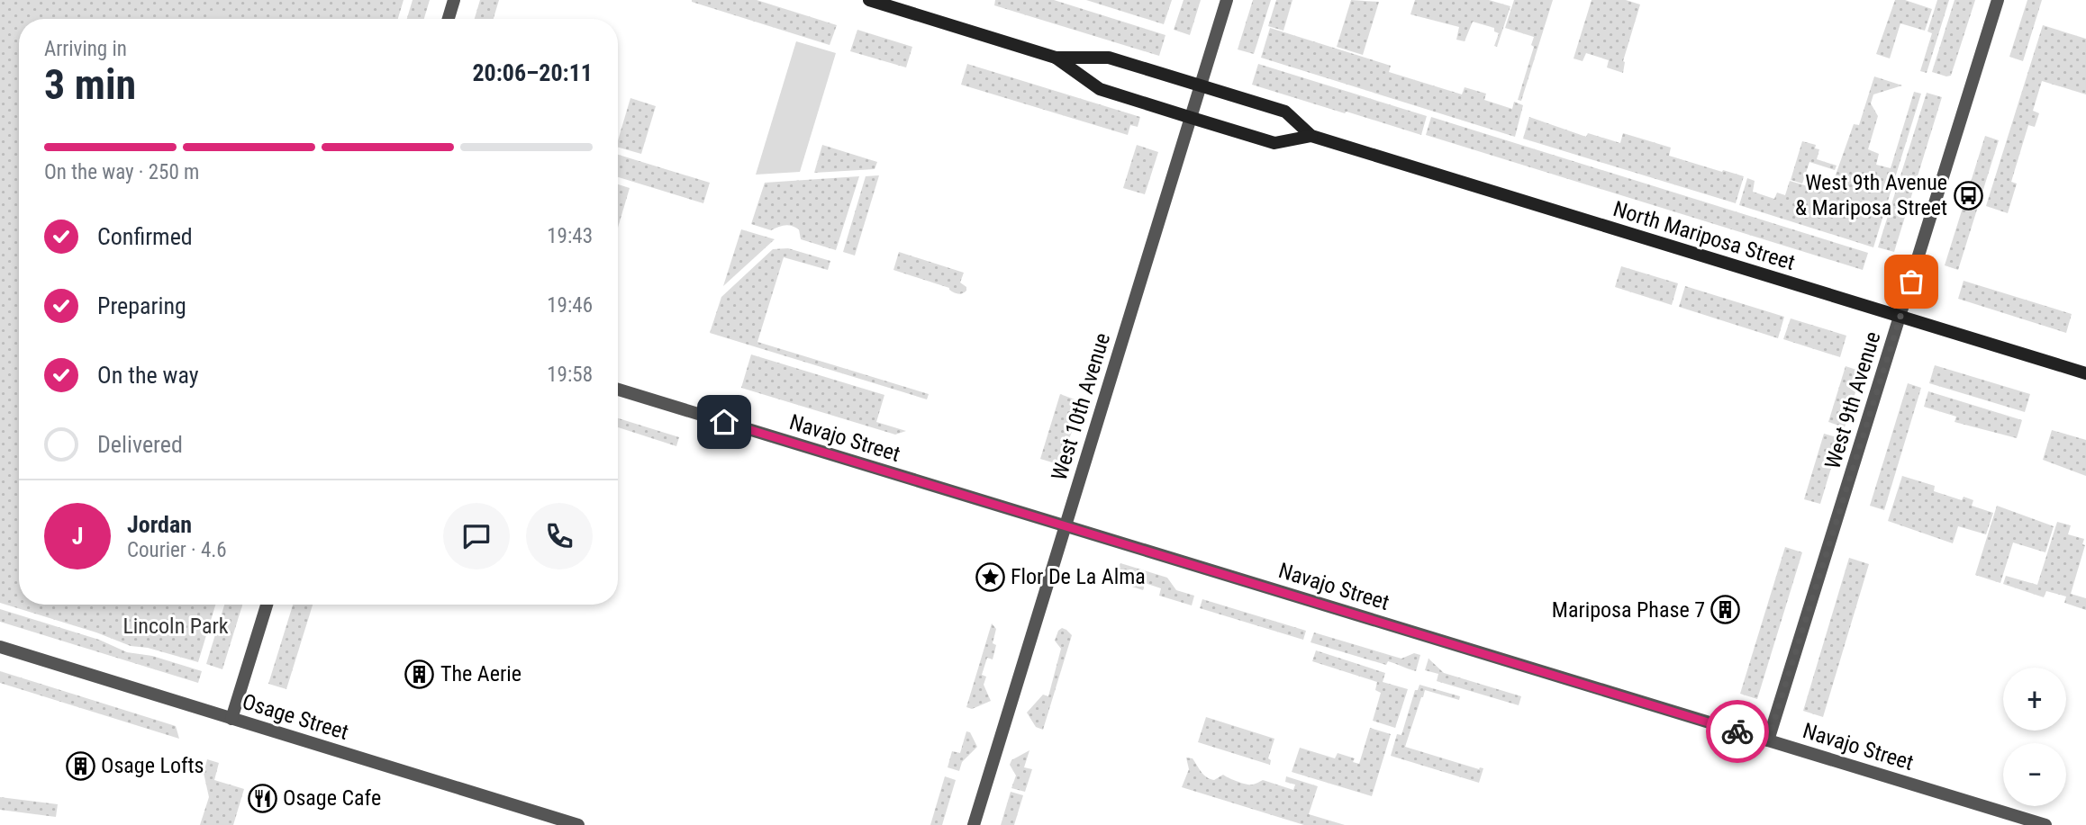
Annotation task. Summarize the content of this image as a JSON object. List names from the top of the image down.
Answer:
{
  "streets": {
    "street": [
      "North Mariposa Street",
      "West 9th Avenue",
      "West 10th Avenue",
      "Navajo Street",
      "Osage Street"
    ]
  },
  "crossings": [
    ["North Mariposa Street", "West 9th Avenue"],
    ["North Mariposa Street", "West 10th Avenue"],
    ["West 9th Avenue", "Navajo Street"],
    ["West 10th Avenue", "Navajo Street"]
  ],
  "parks": ["Lincoln Park"],
  "places": {
    "bus stop": ["West 9th Avenue & Mariposa Street"],
    "place": ["Flor De La Alma"],
    "building": ["Mariposa Phase 7", "The Aerie", "Osage Lofts"],
    "restaurant": ["Osage Cafe"]
  },
  "page": {
    "heading": ["3 min", "Arriving in", "20:06–20:11"],
    "panel": ["Jordan", "Courier · 4.6"],
    "bar": "On the way · 250 m",
    "list": [
      ["Confirmed", "19:43"],
      ["Preparing", "19:46"],
      ["On the way", "19:58"],
      "Delivered"
    ],
    "round": "J",
    "map_buttons": ["+", "−"]
  }
}
